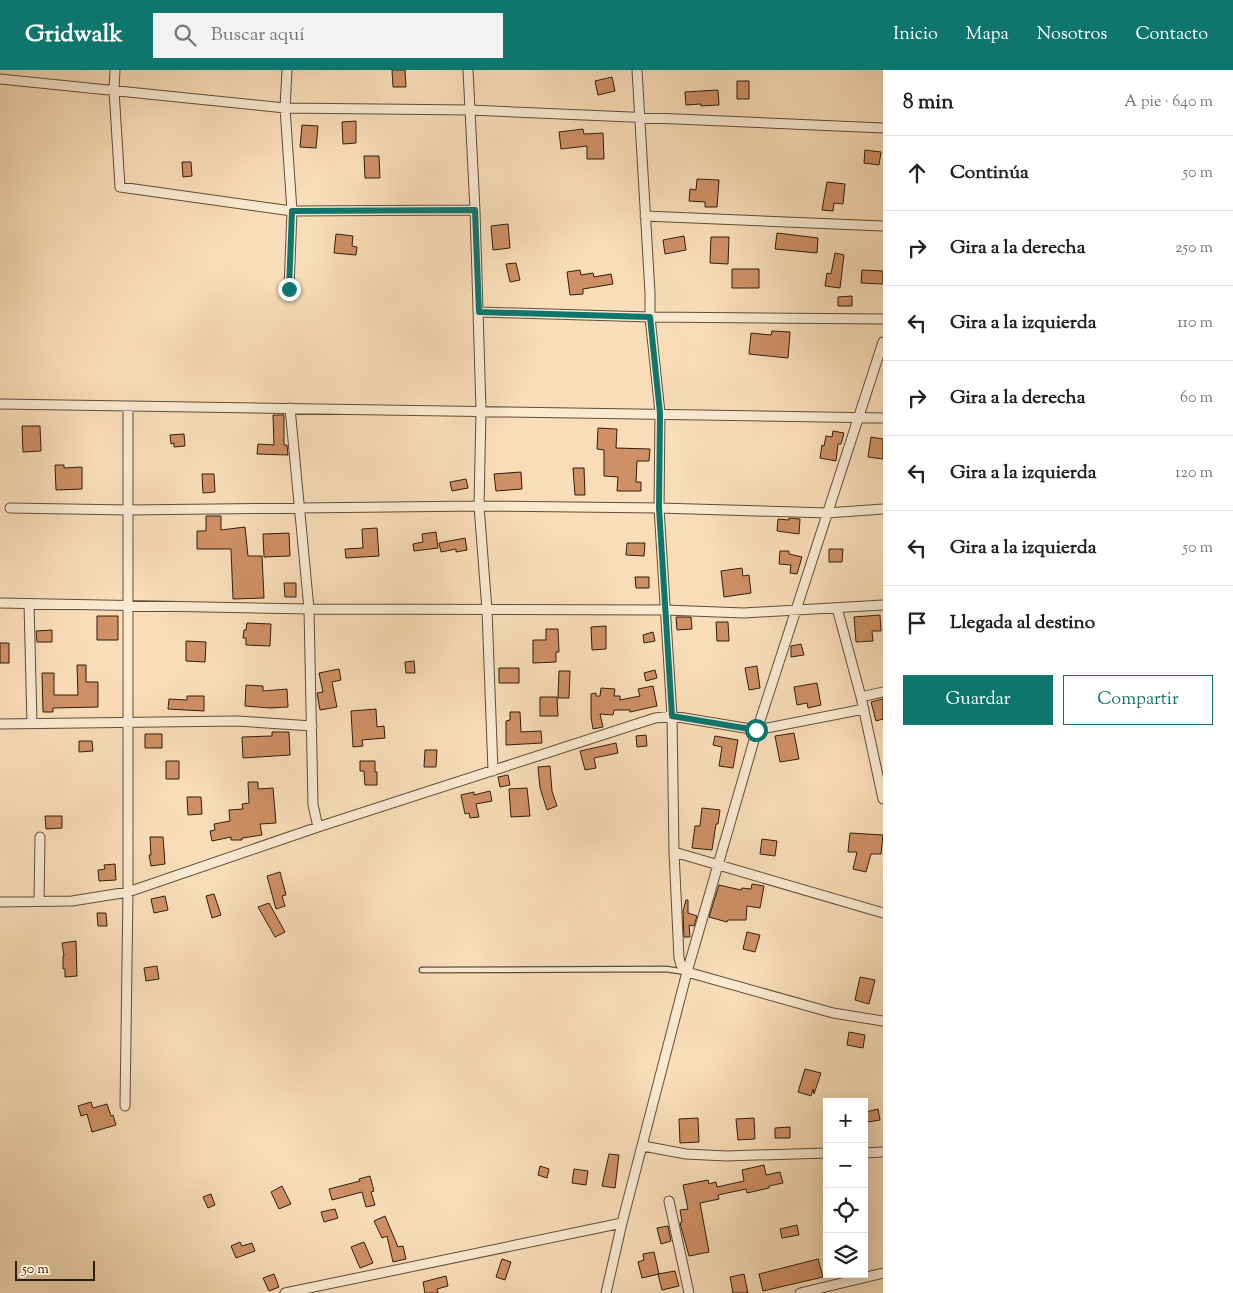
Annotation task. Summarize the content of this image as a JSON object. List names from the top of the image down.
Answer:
{
  "scale_bar": "50 m",
  "page": {
    "header": "Gridwalk",
    "search": "Buscar aquí",
    "nav": [
      "Inicio",
      "Mapa",
      "Nosotros",
      "Contacto"
    ],
    "heading": ["8 min", "A pie · 640 m"],
    "list": [
      ["Continúa", "50 m"],
      ["Gira a la derecha", "250 m"],
      ["Gira a la izquierda", "110 m"],
      ["Gira a la derecha", "60 m"],
      ["Gira a la izquierda", "120 m"],
      ["Gira a la izquierda", "50 m"],
      "Llegada al destino"
    ],
    "buttons": ["Guardar", "Compartir"],
    "map_buttons": ["+", "−"],
    "scale": "50 m"
  }
}
